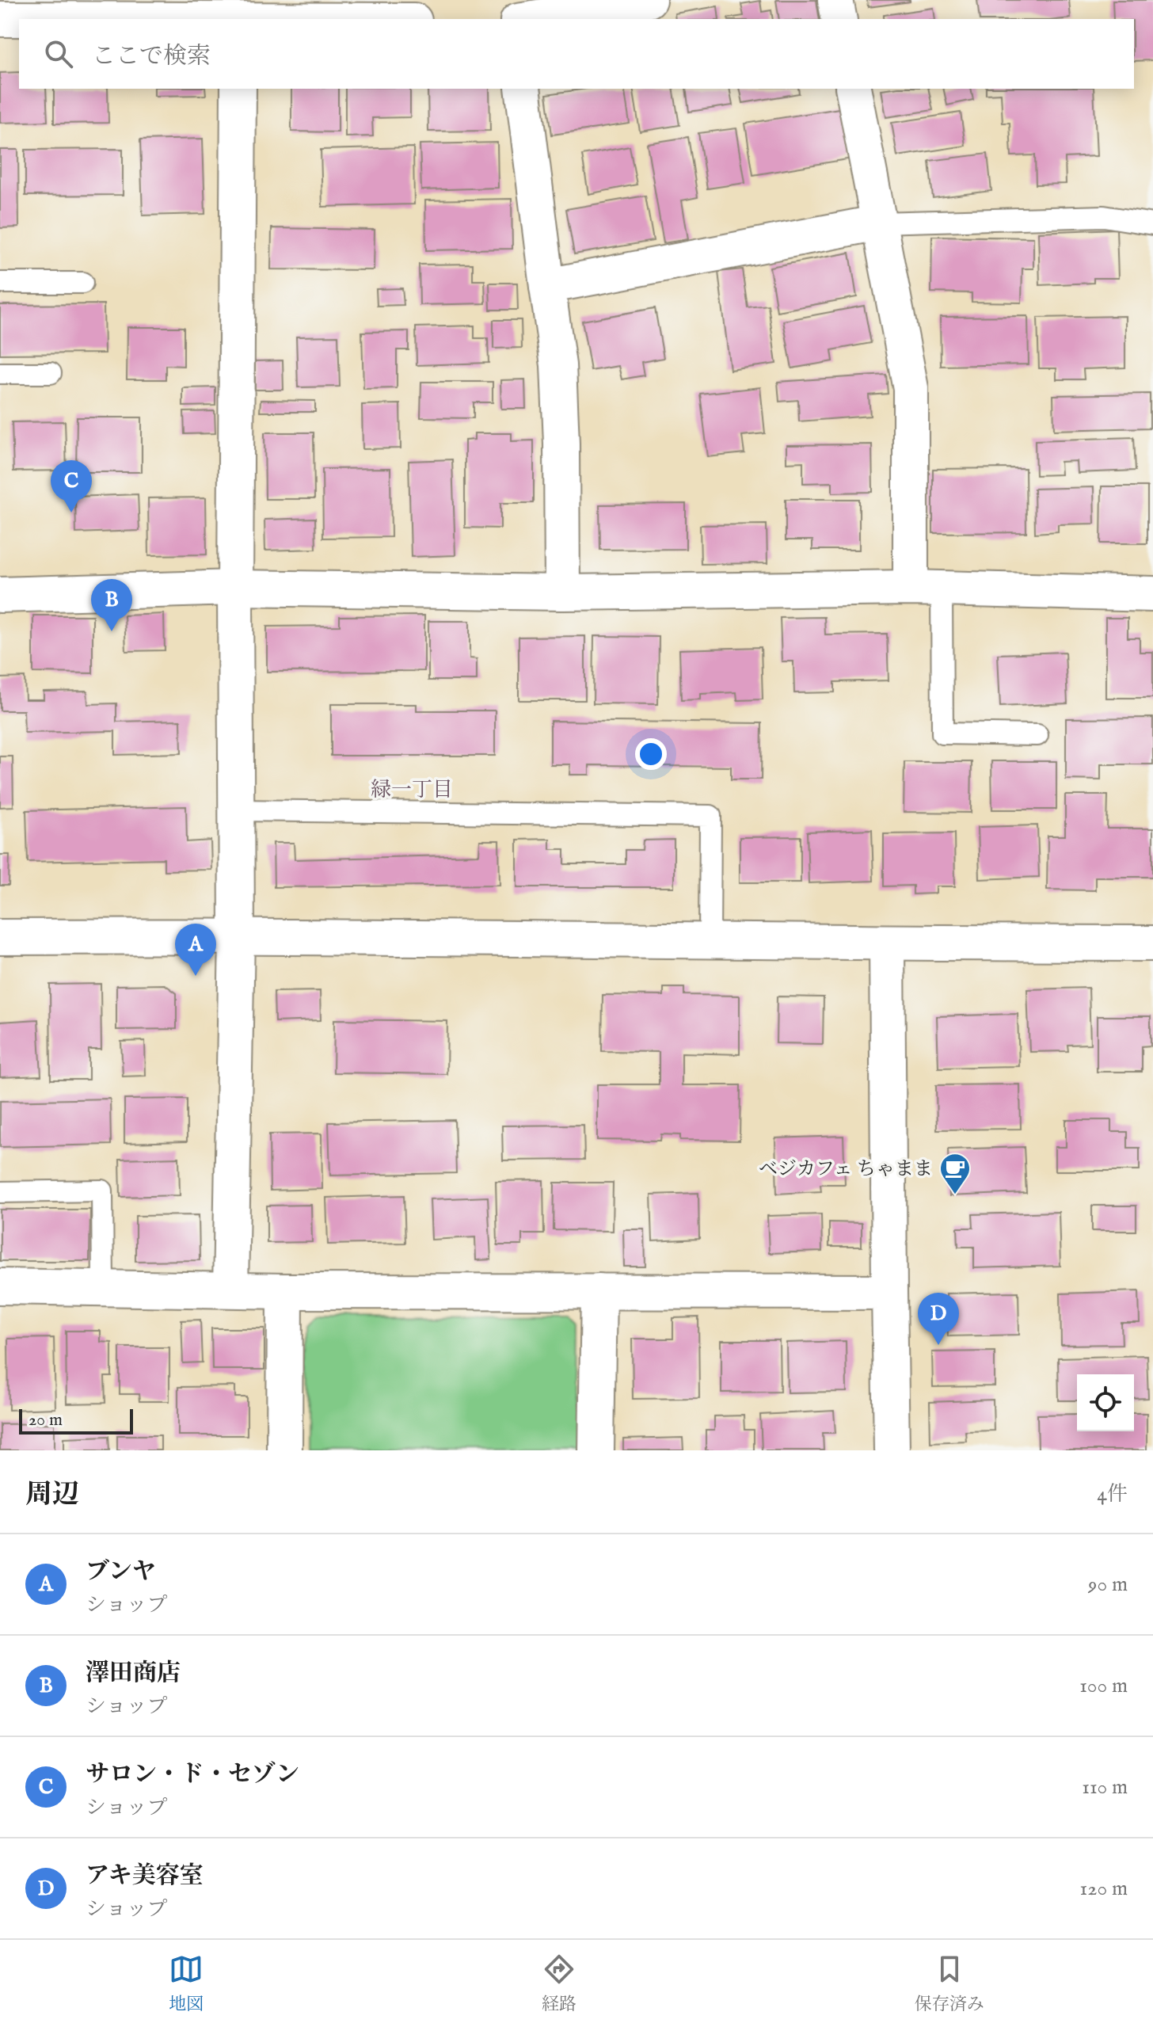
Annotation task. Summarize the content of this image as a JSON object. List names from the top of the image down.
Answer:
{
  "districts": ["緑一丁目"],
  "places": {
    "cafe": ["ベジカフェ ちゃまま"]
  },
  "scale_bar": "20 m",
  "page": {
    "search": "ここで検索",
    "pins": [
      "C",
      "B",
      "A",
      "D"
    ],
    "scale": "20 m",
    "heading": ["周辺", "4件"],
    "list": [
      {
        "mark": "A",
        "name": "ブンヤ",
        "note": "ショップ",
        "value": "90 m"
      },
      {
        "mark": "B",
        "name": "澤田商店",
        "note": "ショップ",
        "value": "100 m"
      },
      {
        "mark": "C",
        "name": "サロン・ド・セゾン",
        "note": "ショップ",
        "value": "110 m"
      },
      {
        "mark": "D",
        "name": "アキ美容室",
        "note": "ショップ",
        "value": "120 m"
      }
    ],
    "nav": ["地図", "経路", "保存済み"]
  }
}
